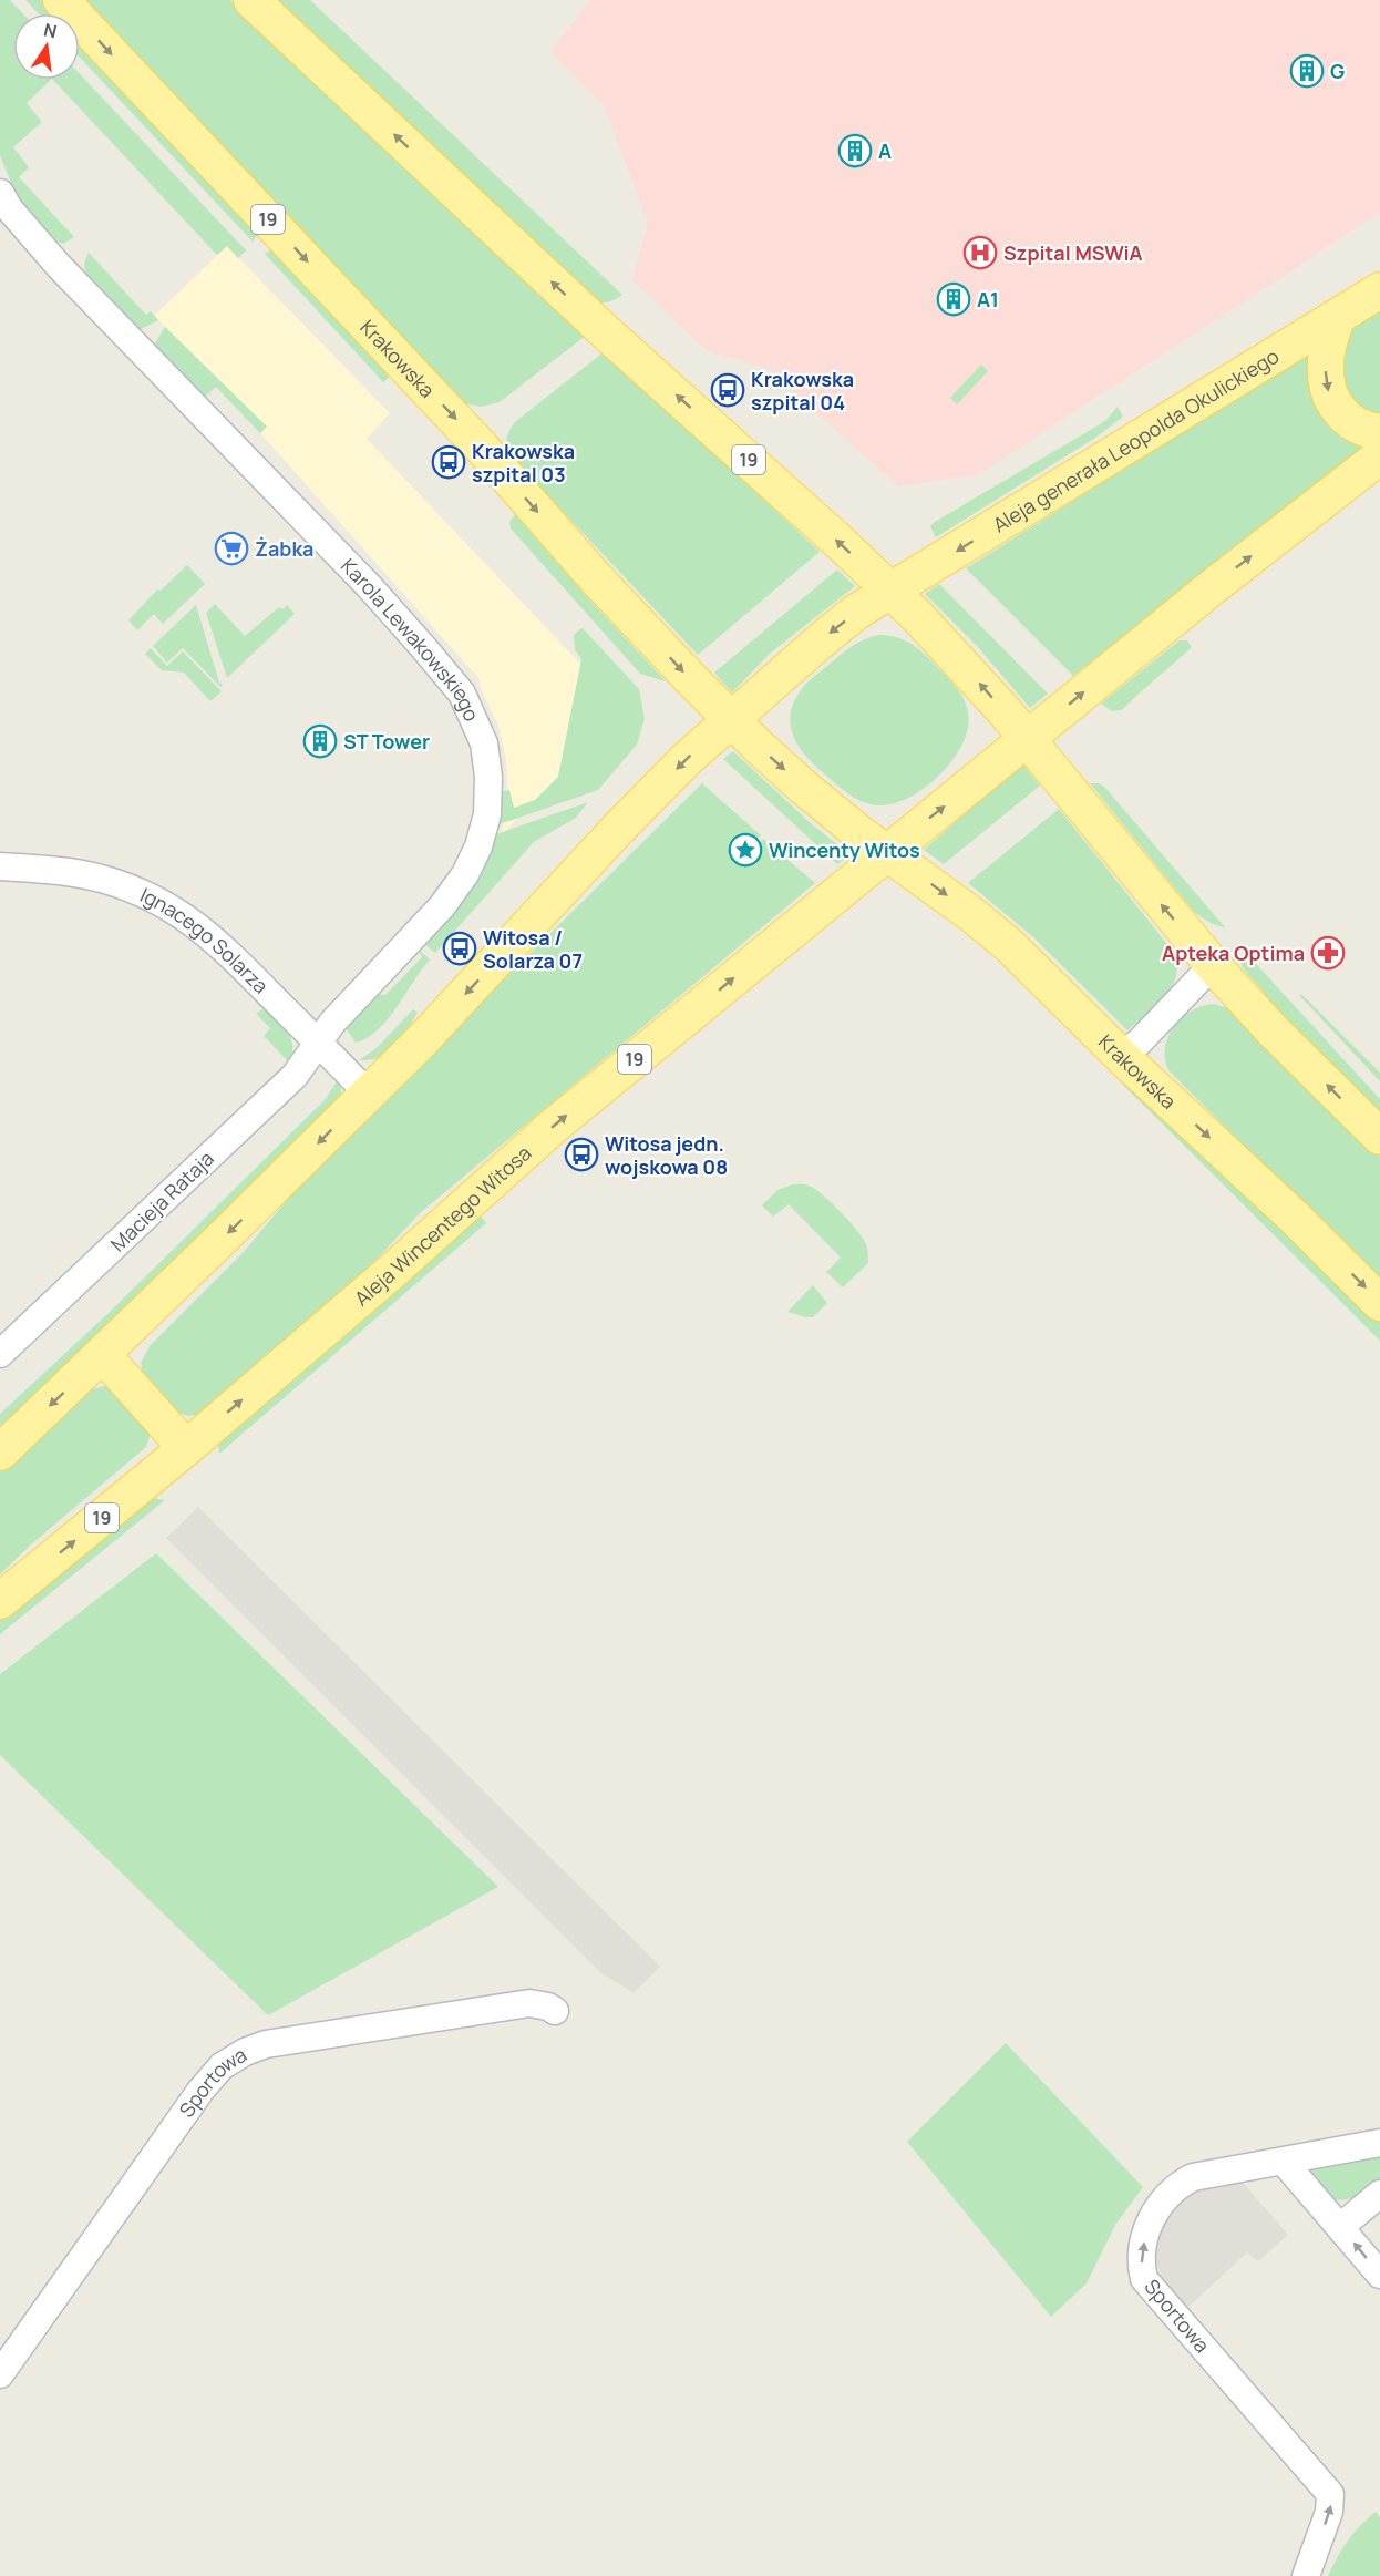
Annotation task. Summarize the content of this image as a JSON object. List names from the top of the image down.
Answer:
{
  "streets": {
    "main road": [
      "19",
      "Krakowska",
      "Aleja generała Leopolda Okulickiego",
      "Aleja Wincentego Witosa"
    ],
    "street": [
      "Karola Lewakowskiego",
      "Ignacego Solarza",
      "Macieja Rataja",
      "Sportowa"
    ]
  },
  "crossings": [
    ["19", "Krakowska"],
    ["19", "Aleja generała Leopolda Okulickiego"],
    ["19", "Aleja Wincentego Witosa"],
    ["Krakowska", "Aleja generała Leopolda Okulickiego"],
    ["Krakowska", "Aleja Wincentego Witosa"],
    ["Karola Lewakowskiego", "Ignacego Solarza"],
    ["Karola Lewakowskiego", "Macieja Rataja"],
    ["Ignacego Solarza", "Macieja Rataja"]
  ],
  "places": {
    "building": [
      "G",
      "A",
      "A1",
      "ST Tower"
    ],
    "hospital": ["Szpital MSWiA"],
    "bus stop": [
      "Krakowska szpital 04",
      "Krakowska szpital 03",
      "Witosa / Solarza 07",
      "Witosa jedn. wojskowa 08"
    ],
    "supermarket": ["Żabka"],
    "place": ["Wincenty Witos"],
    "pharmacy": ["Apteka Optima"]
  },
  "north": "top"
}
